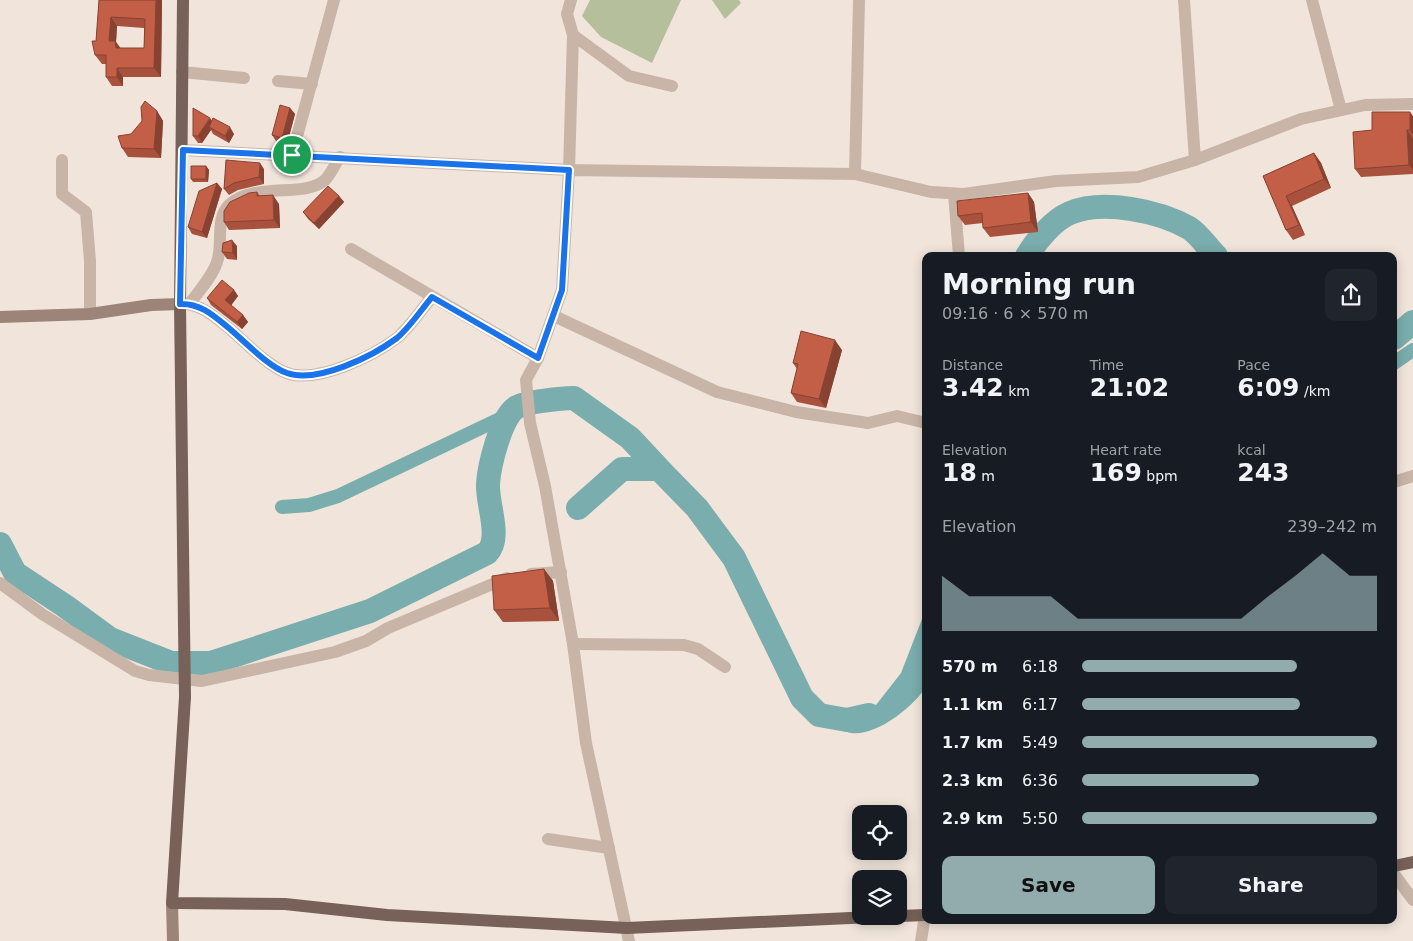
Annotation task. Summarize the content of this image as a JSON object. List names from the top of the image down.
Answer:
{
  "page": {
    "heading": ["Morning run", "09:16 · 6 × 570 m"],
    "stats": [
      ["Distance", "3.42 km"],
      ["Time", "21:02"],
      ["Pace", "6:09 /km"],
      ["Elevation", "18 m"],
      ["Heart rate", "169 bpm"],
      ["kcal", "243"]
    ],
    "chart": ["Elevation", "239–242 m"],
    "list": [
      {
        "name": "570 m",
        "note": "6:18"
      },
      {
        "name": "1.1 km",
        "note": "6:17"
      },
      {
        "name": "1.7 km",
        "note": "5:49"
      },
      {
        "name": "2.3 km",
        "note": "6:36"
      },
      {
        "name": "2.9 km",
        "note": "5:50"
      }
    ],
    "buttons": ["Save", "Share"]
  }
}
